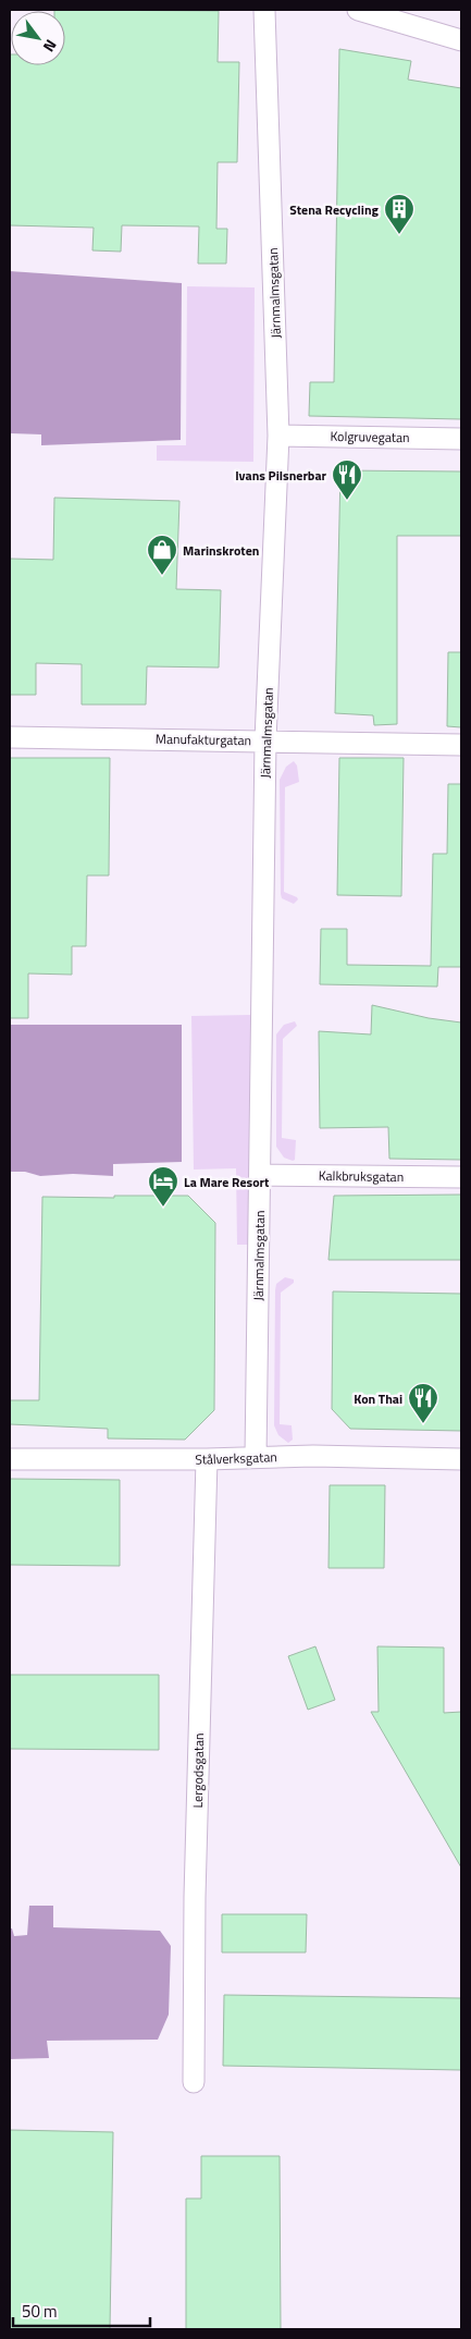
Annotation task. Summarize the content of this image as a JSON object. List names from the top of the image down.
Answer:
{
  "streets": {
    "street": [
      "Järnmalmsgatan",
      "Kolgruvegatan",
      "Manufakturgatan",
      "Kalkbruksgatan",
      "Stålverksgatan",
      "Lergodsgatan"
    ]
  },
  "crossings": [
    ["Järnmalmsgatan", "Kolgruvegatan"],
    ["Järnmalmsgatan", "Manufakturgatan"],
    ["Järnmalmsgatan", "Kalkbruksgatan"],
    ["Järnmalmsgatan", "Stålverksgatan"],
    ["Stålverksgatan", "Lergodsgatan"]
  ],
  "places": {
    "building": ["Stena Recycling"],
    "restaurant": ["Ivans Pilsnerbar", "Kon Thai"],
    "shop": ["Marinskroten"],
    "hotel": ["La Mare Resort"]
  },
  "scale_bar": "50 m",
  "north": "bottom right"
}
